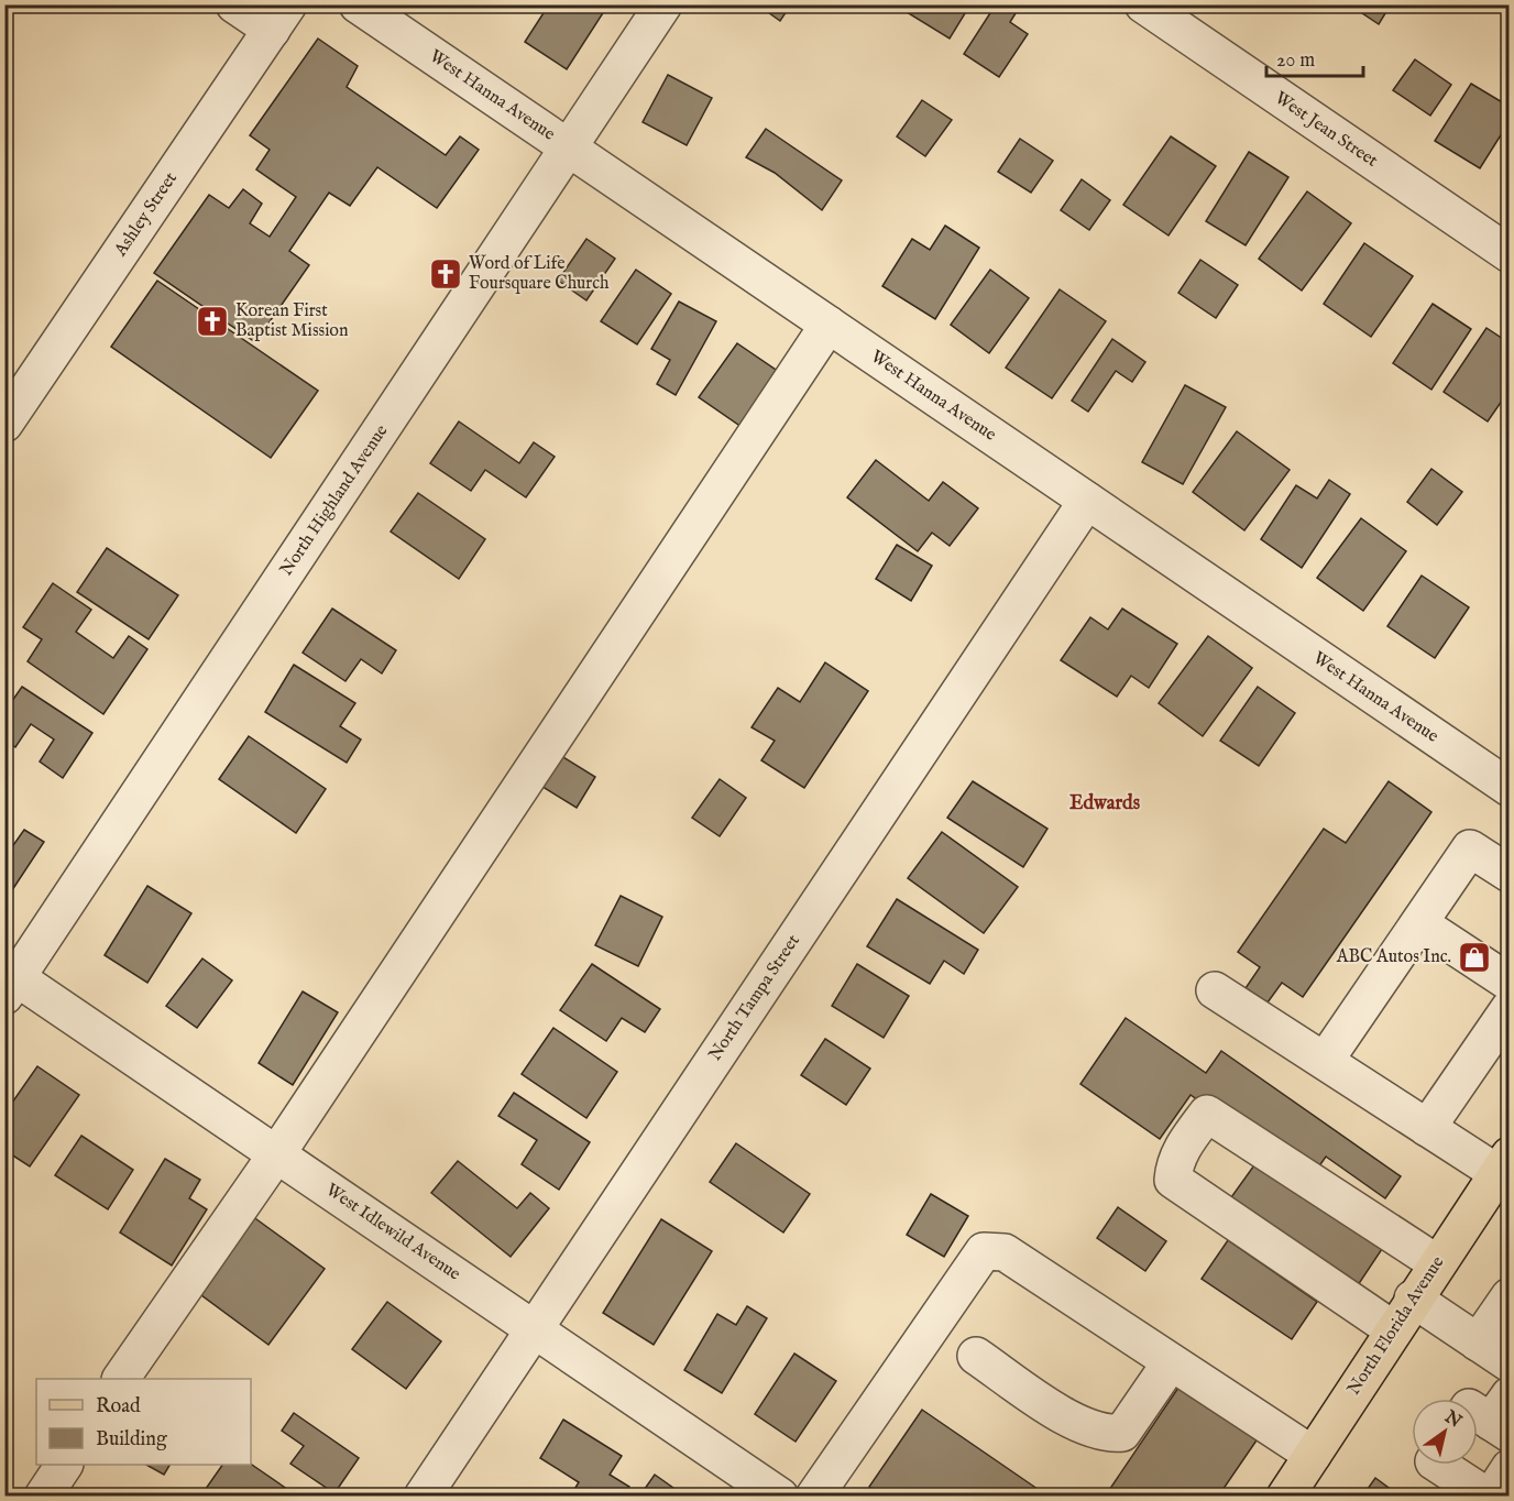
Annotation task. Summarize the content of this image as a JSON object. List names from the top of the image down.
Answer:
{
  "streets": {
    "main road": ["North Florida Avenue"],
    "street": [
      "West Hanna Avenue",
      "West Jean Street",
      "Ashley Street",
      "North Highland Avenue",
      "North Tampa Street",
      "West Idlewild Avenue"
    ]
  },
  "crossings": [
    ["West Hanna Avenue", "North Highland Avenue"],
    ["West Hanna Avenue", "North Tampa Street"],
    ["North Highland Avenue", "West Idlewild Avenue"],
    ["North Tampa Street", "West Idlewild Avenue"]
  ],
  "districts": ["Edwards"],
  "places": {
    "church": ["Word of Life Foursquare Church", "Korean First Baptist Mission"],
    "shop": ["ABC Autos Inc."]
  },
  "legend": ["Road", "Building"],
  "scale_bar": "20 m",
  "north": "top right"
}
